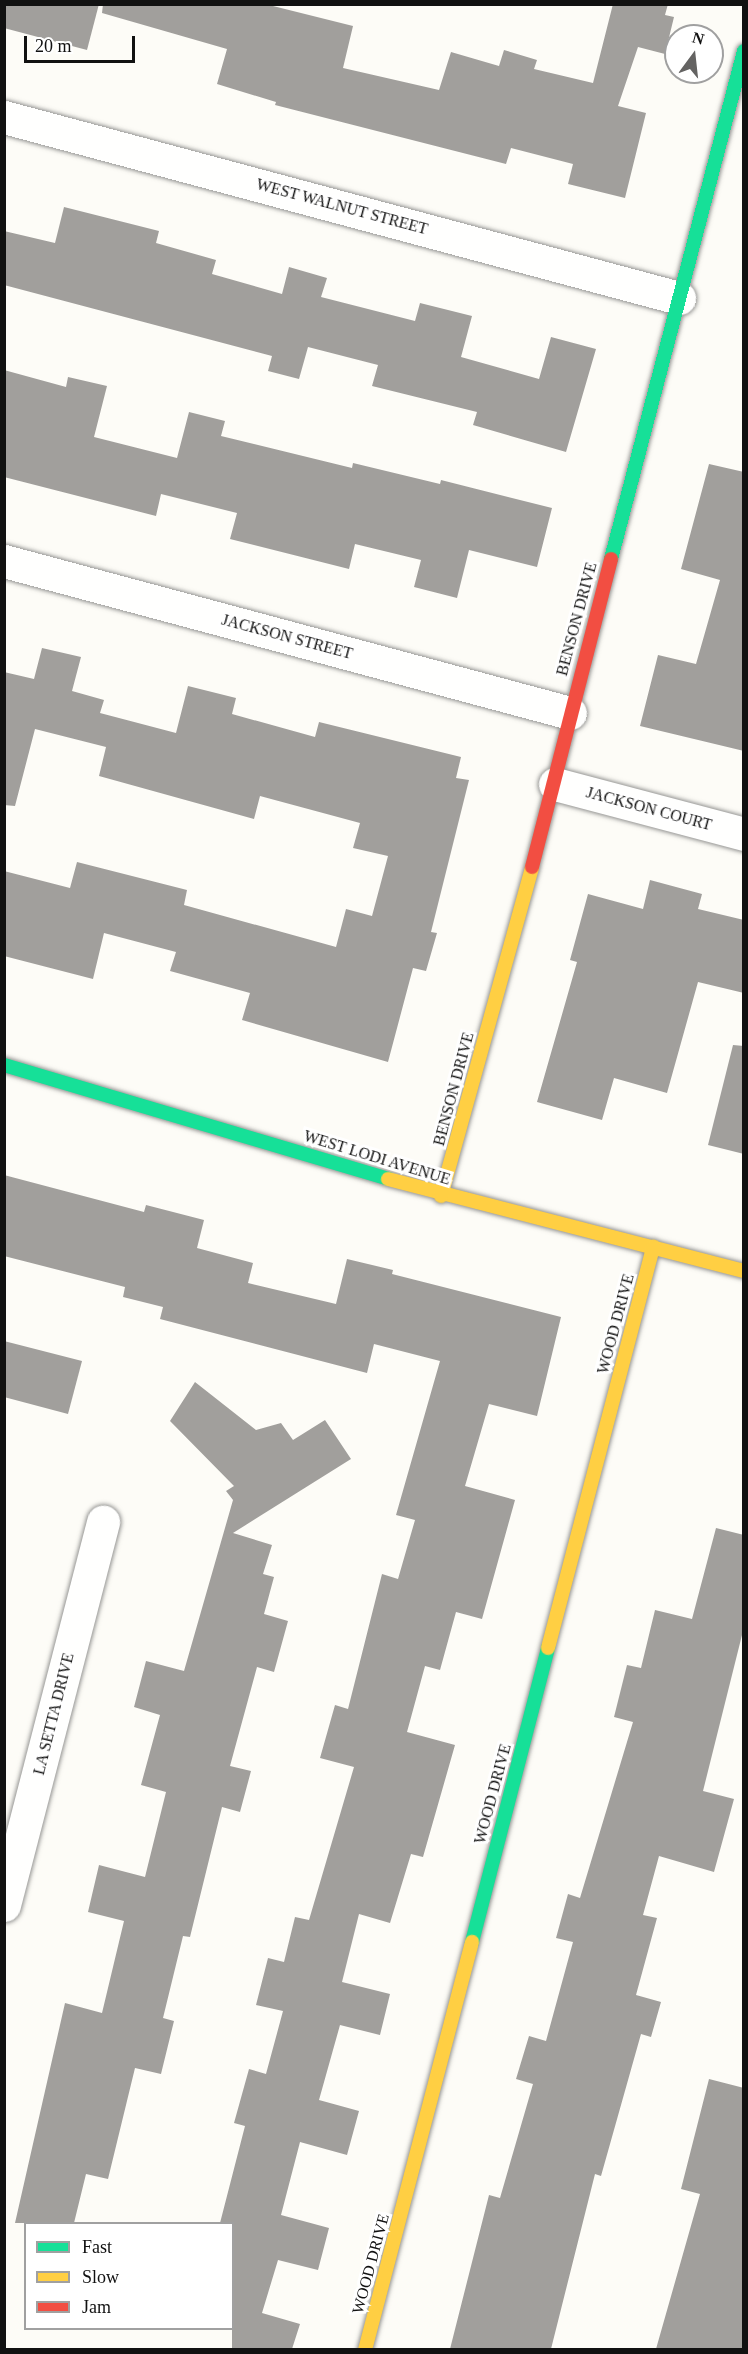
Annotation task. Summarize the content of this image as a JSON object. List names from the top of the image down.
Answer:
{
  "streets": {
    "street": [
      "WEST WALNUT STREET",
      "BENSON DRIVE",
      "JACKSON STREET",
      "JACKSON COURT",
      "WEST LODI AVENUE",
      "WOOD DRIVE",
      "LA SETTA DRIVE"
    ]
  },
  "crossings": [
    ["WEST WALNUT STREET", "BENSON DRIVE"],
    ["BENSON DRIVE", "JACKSON STREET"],
    ["BENSON DRIVE", "JACKSON COURT"],
    ["BENSON DRIVE", "WEST LODI AVENUE"],
    ["WEST LODI AVENUE", "WOOD DRIVE"]
  ],
  "legend": ["Fast", "Slow", "Jam"],
  "scale_bar": "20 m",
  "north": "top"
}
